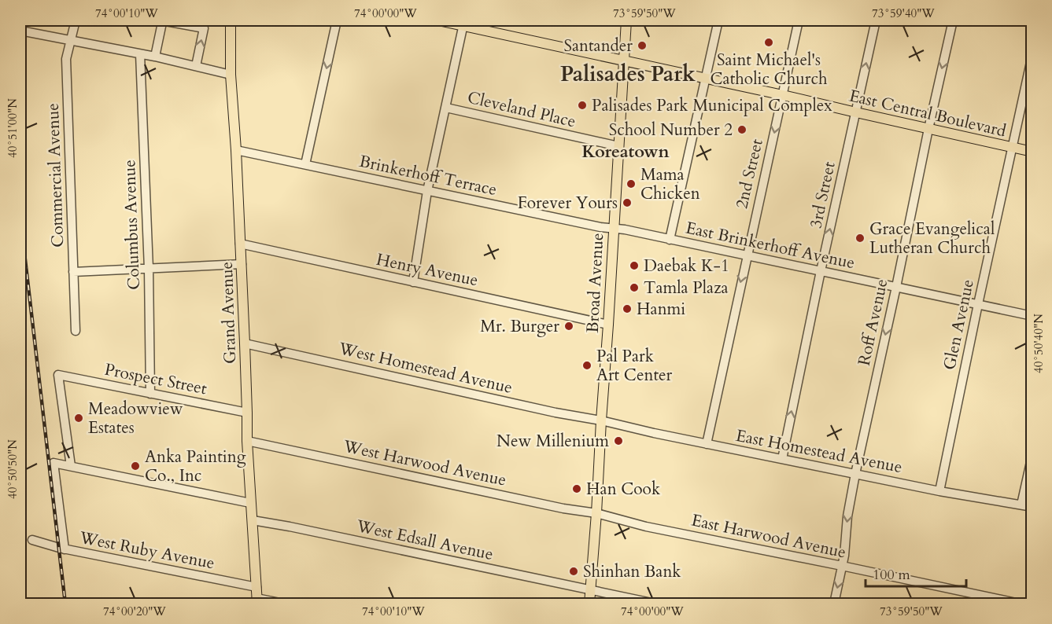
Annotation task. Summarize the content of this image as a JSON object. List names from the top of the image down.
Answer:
{
  "streets": {
    "main road": ["East Central Boulevard", "Broad Avenue", "Grand Avenue"],
    "street": [
      "Cleveland Place",
      "2nd Street",
      "Commercial Avenue",
      "Brinkerhoff Terrace",
      "3rd Street",
      "Columbus Avenue",
      "East Brinkerhoff Avenue",
      "Henry Avenue",
      "Roff Avenue",
      "Glen Avenue",
      "West Homestead Avenue",
      "Prospect Street",
      "East Homestead Avenue",
      "West Harwood Avenue",
      "East Harwood Avenue",
      "West Edsall Avenue",
      "West Ruby Avenue"
    ]
  },
  "crossings": [
    ["Cleveland Place", "Broad Avenue"],
    ["East Central Boulevard", "2nd Street"],
    ["East Central Boulevard", "3rd Street"],
    ["East Central Boulevard", "Broad Avenue"],
    ["East Central Boulevard", "Roff Avenue"],
    ["East Central Boulevard", "Glen Avenue"],
    ["2nd Street", "East Brinkerhoff Avenue"],
    ["2nd Street", "East Homestead Avenue"],
    ["Brinkerhoff Terrace", "East Brinkerhoff Avenue"],
    ["Brinkerhoff Terrace", "Broad Avenue"],
    ["Brinkerhoff Terrace", "Grand Avenue"],
    ["3rd Street", "East Brinkerhoff Avenue"],
    ["3rd Street", "East Homestead Avenue"],
    ["Columbus Avenue", "Prospect Street"],
    ["East Brinkerhoff Avenue", "Broad Avenue"],
    ["East Brinkerhoff Avenue", "Roff Avenue"],
    ["East Brinkerhoff Avenue", "Glen Avenue"],
    ["Henry Avenue", "Broad Avenue"],
    ["Henry Avenue", "Grand Avenue"],
    ["Broad Avenue", "West Homestead Avenue"],
    ["Broad Avenue", "East Homestead Avenue"],
    ["Broad Avenue", "West Harwood Avenue"],
    ["Broad Avenue", "East Harwood Avenue"],
    ["Broad Avenue", "West Edsall Avenue"],
    ["Grand Avenue", "West Homestead Avenue"],
    ["Grand Avenue", "Prospect Street"],
    ["Grand Avenue", "West Harwood Avenue"],
    ["Grand Avenue", "West Edsall Avenue"],
    ["Grand Avenue", "West Ruby Avenue"],
    ["Roff Avenue", "East Homestead Avenue"],
    ["Roff Avenue", "East Harwood Avenue"],
    ["Glen Avenue", "East Homestead Avenue"],
    ["West Homestead Avenue", "East Homestead Avenue"],
    ["West Harwood Avenue", "East Harwood Avenue"]
  ],
  "one_way": ["2nd Street", "3rd Street", "Roff Avenue"],
  "districts": ["Palisades Park", "Koreatown"],
  "places": [
    "Saint Michael's Catholic Church",
    "Santander",
    "Palisades Park Municipal Complex",
    "School Number 2",
    "Mama Chicken",
    "Forever Yours",
    "Grace Evangelical Lutheran Church",
    "Daebak K-1",
    "Tamla Plaza",
    "Hanmi",
    "Mr. Burger",
    "Pal Park Art Center",
    "Meadowview Estates",
    "New Millenium",
    "Anka Painting Co., Inc",
    "Han Cook",
    "Shinhan Bank"
  ],
  "scale_bar": "100 m",
  "coordinates": [
    "74°00'10\"W",
    "74°00'00\"W",
    "73°59'50\"W",
    "73°59'40\"W",
    "40°51'00\"N",
    "40°50'40\"N",
    "40°50'50\"N",
    "74°00'20\"W"
  ]
}
